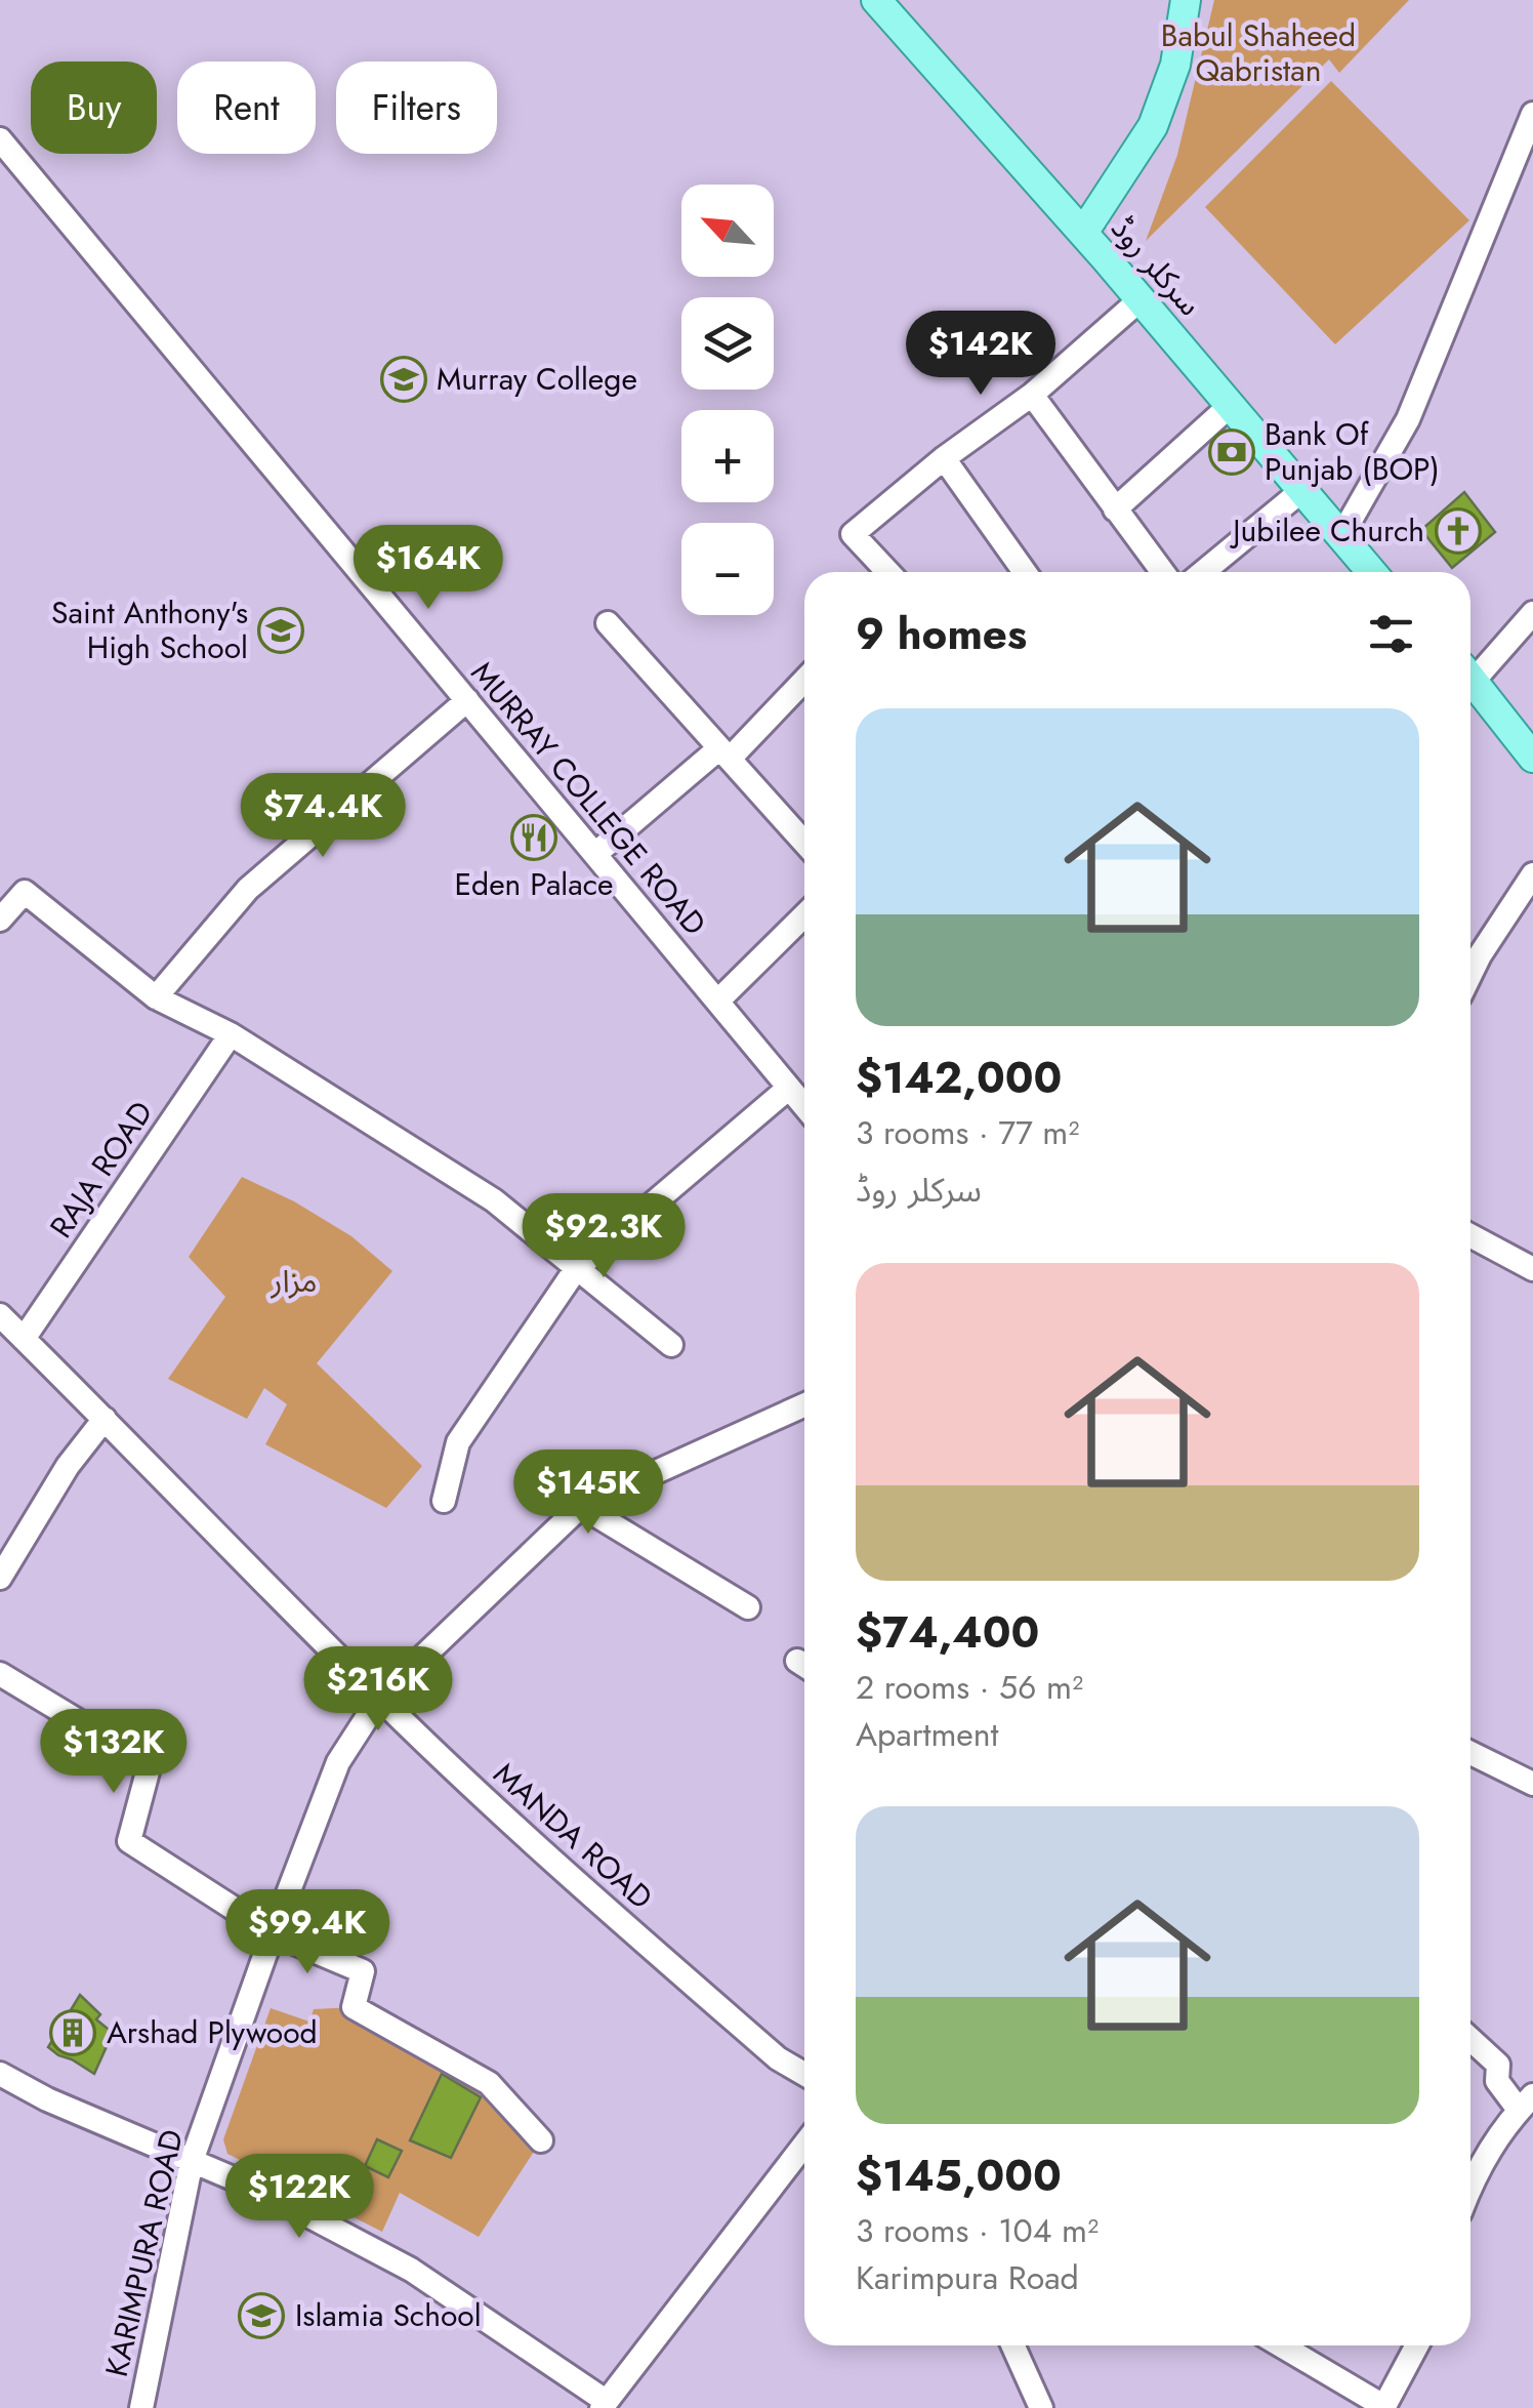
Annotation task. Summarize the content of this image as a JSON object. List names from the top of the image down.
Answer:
{
  "streets": {
    "main road": ["سرکلر روڈ"],
    "street": [
      "MURRAY COLLEGE ROAD",
      "RAJA ROAD",
      "MANDA ROAD",
      "KARIMPURA ROAD"
    ]
  },
  "crossings": [
    ["RAJA ROAD", "MANDA ROAD"],
    ["MANDA ROAD", "KARIMPURA ROAD"]
  ],
  "parks": ["Babul Shaheed Qabristan", "مزار"],
  "places": {
    "school or university": ["Murray College", "Saint Anthony's High School", "Islamia School"],
    "bank": ["Bank Of Punjab (BOP)"],
    "church": ["Jubilee Church"],
    "restaurant": ["Eden Palace"],
    "building": ["Arshad Plywood"]
  },
  "north": "top left",
  "page": {
    "chip": ["Buy", "Rent", "Filters"],
    "map_buttons": ["+", "−"],
    "price": [
      "$142K",
      "$164K",
      "$74.4K",
      "$92.3K",
      "$145K",
      "$216K",
      "$132K",
      "$99.4K",
      "$122K"
    ],
    "heading": "9 homes",
    "list": [
      {
        "name": "$142,000",
        "note": "3 rooms · 77 m² · سرکلر روڈ"
      },
      {
        "name": "$74,400",
        "note": "2 rooms · 56 m² · Apartment"
      },
      {
        "name": "$145,000",
        "note": "3 rooms · 104 m² · Karimpura Road"
      }
    ]
  }
}
